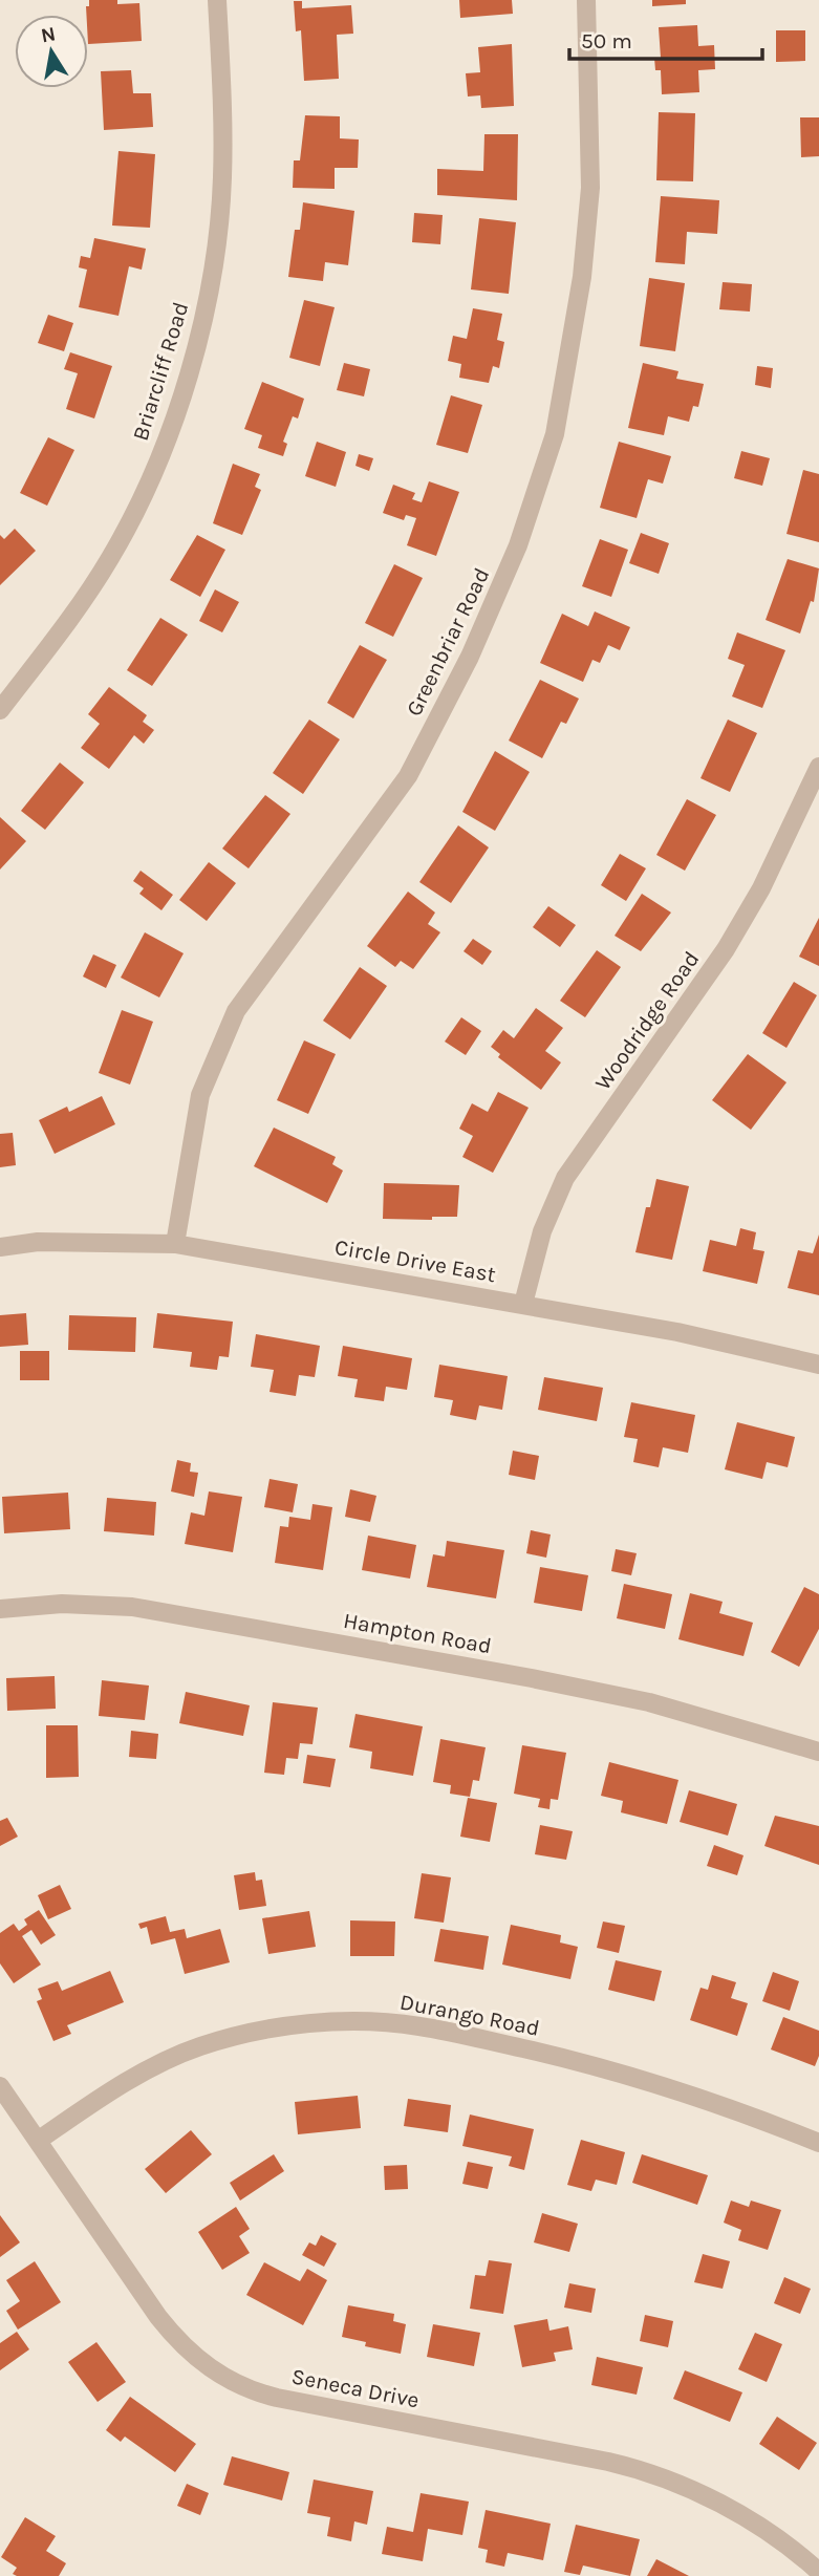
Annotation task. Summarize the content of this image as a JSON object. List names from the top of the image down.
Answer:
{
  "streets": {
    "street": [
      "Briarcliff Road",
      "Greenbriar Road",
      "Woodridge Road",
      "Circle Drive East",
      "Hampton Road",
      "Durango Road",
      "Seneca Drive"
    ]
  },
  "crossings": [
    ["Greenbriar Road", "Circle Drive East"],
    ["Woodridge Road", "Circle Drive East"],
    ["Durango Road", "Seneca Drive"]
  ],
  "scale_bar": "50 m",
  "north": "top"
}
